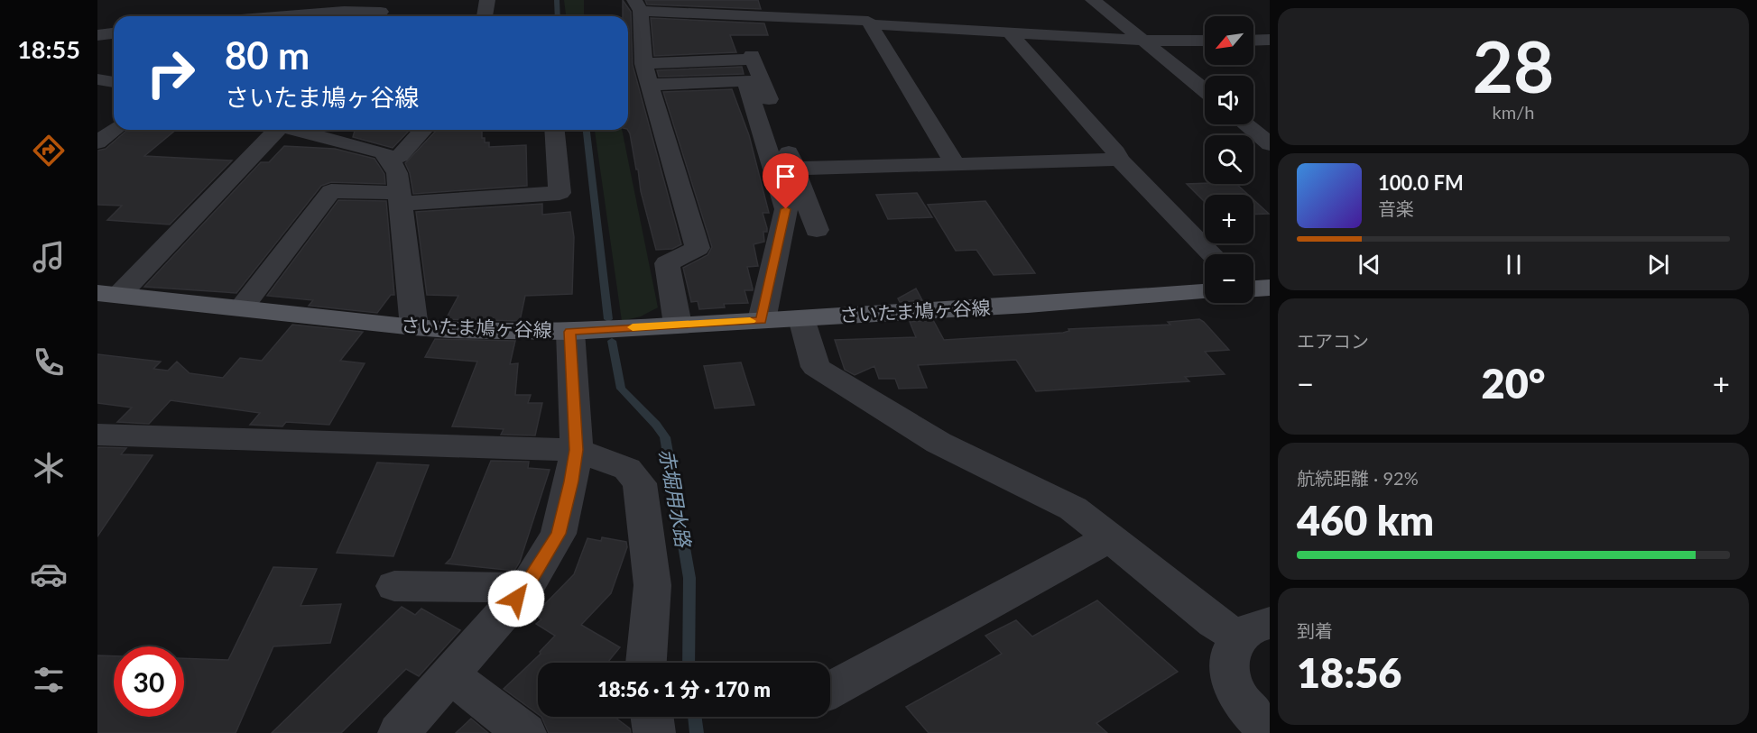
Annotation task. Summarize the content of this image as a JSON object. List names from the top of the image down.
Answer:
{
  "streets": {
    "main road": ["さいたま鳩ヶ谷線"]
  },
  "water": ["赤堀用水路"],
  "north": "bottom left",
  "page": {
    "tabs": "18:55",
    "tile": [
      ["28", "km/h"],
      "エアコン",
      ["航続距離 · 92%", "460 km"],
      ["到着", "18:56"]
    ],
    "map_buttons": ["+", "−"],
    "turn": ["80 m", "さいたま鳩ヶ谷線"],
    "song": ["100.0 FM", "音楽"],
    "heat": ["−", "20°", "+"],
    "limit": "30",
    "trip": "18:56 · 1 分 · 170 m"
  }
}
